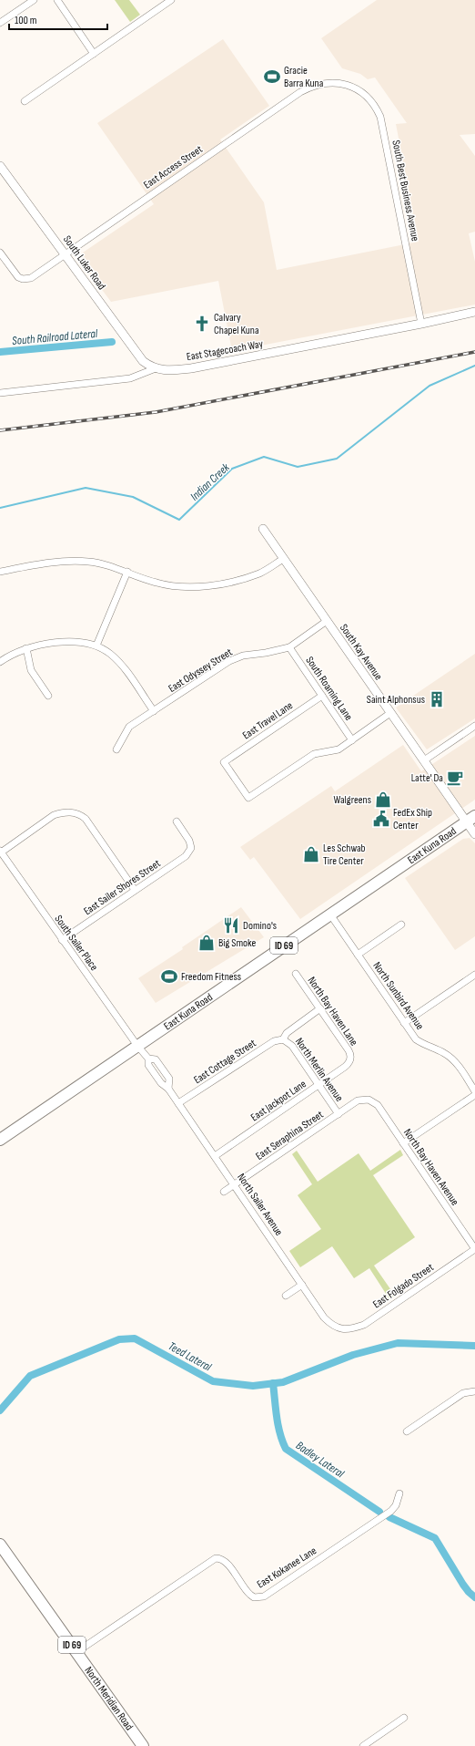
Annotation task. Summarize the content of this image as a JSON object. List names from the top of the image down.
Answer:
{
  "streets": {
    "main road": ["East Kuna Road", "ID 69", "North Meridian Road"],
    "street": [
      "East Access Street",
      "South Best Business Avenue",
      "South Luker Road",
      "East Stagecoach Way",
      "South Kay Avenue",
      "East Odyssey Street",
      "South Roaming Lane",
      "East Travel Lane",
      "East Sailer Shores Street",
      "South Sailer Place",
      "North Sunbird Avenue",
      "North Bay Haven Lane",
      "East Cottage Street",
      "North Merlin Avenue",
      "East Jackpot Lane",
      "East Seraphina Street",
      "North Bay Haven Avenue",
      "North Sailer Avenue",
      "East Folgado Street",
      "East Kokanee Lane"
    ]
  },
  "crossings": [
    ["East Access Street", "South Best Business Avenue"],
    ["East Access Street", "South Luker Road"],
    ["South Best Business Avenue", "East Stagecoach Way"],
    ["South Luker Road", "East Stagecoach Way"],
    ["South Kay Avenue", "East Odyssey Street"],
    ["South Kay Avenue", "East Kuna Road"],
    ["East Odyssey Street", "South Roaming Lane"],
    ["South Roaming Lane", "East Travel Lane"],
    ["East Kuna Road", "South Sailer Place"],
    ["East Kuna Road", "North Sunbird Avenue"],
    ["East Kuna Road", "North Sailer Avenue"],
    ["East Sailer Shores Street", "South Sailer Place"],
    ["South Sailer Place", "North Sailer Avenue"],
    ["North Bay Haven Lane", "East Jackpot Lane"],
    ["East Cottage Street", "North Merlin Avenue"],
    ["East Cottage Street", "North Sailer Avenue"],
    ["North Merlin Avenue", "East Jackpot Lane"],
    ["North Merlin Avenue", "East Seraphina Street"],
    ["East Jackpot Lane", "North Sailer Avenue"],
    ["East Seraphina Street", "North Bay Haven Avenue"],
    ["East Seraphina Street", "North Sailer Avenue"],
    ["North Bay Haven Avenue", "East Folgado Street"],
    ["North Sailer Avenue", "East Folgado Street"],
    ["East Kokanee Lane", "North Meridian Road"]
  ],
  "water": [
    "South Railroad Lateral",
    "Indian Creek",
    "Teed Lateral",
    "Badley Lateral"
  ],
  "places": {
    "sports": ["Gracie Barra Kuna", "Freedom Fitness"],
    "church": ["Calvary Chapel Kuna"],
    "building": ["Saint Alphonsus"],
    "cafe": ["Latte' Da"],
    "shop": ["Walgreens", "Les Schwab Tire Center", "Big Smoke"],
    "public building": ["FedEx Ship Center"],
    "restaurant": ["Domino's"]
  },
  "scale_bar": "100 m"
}
